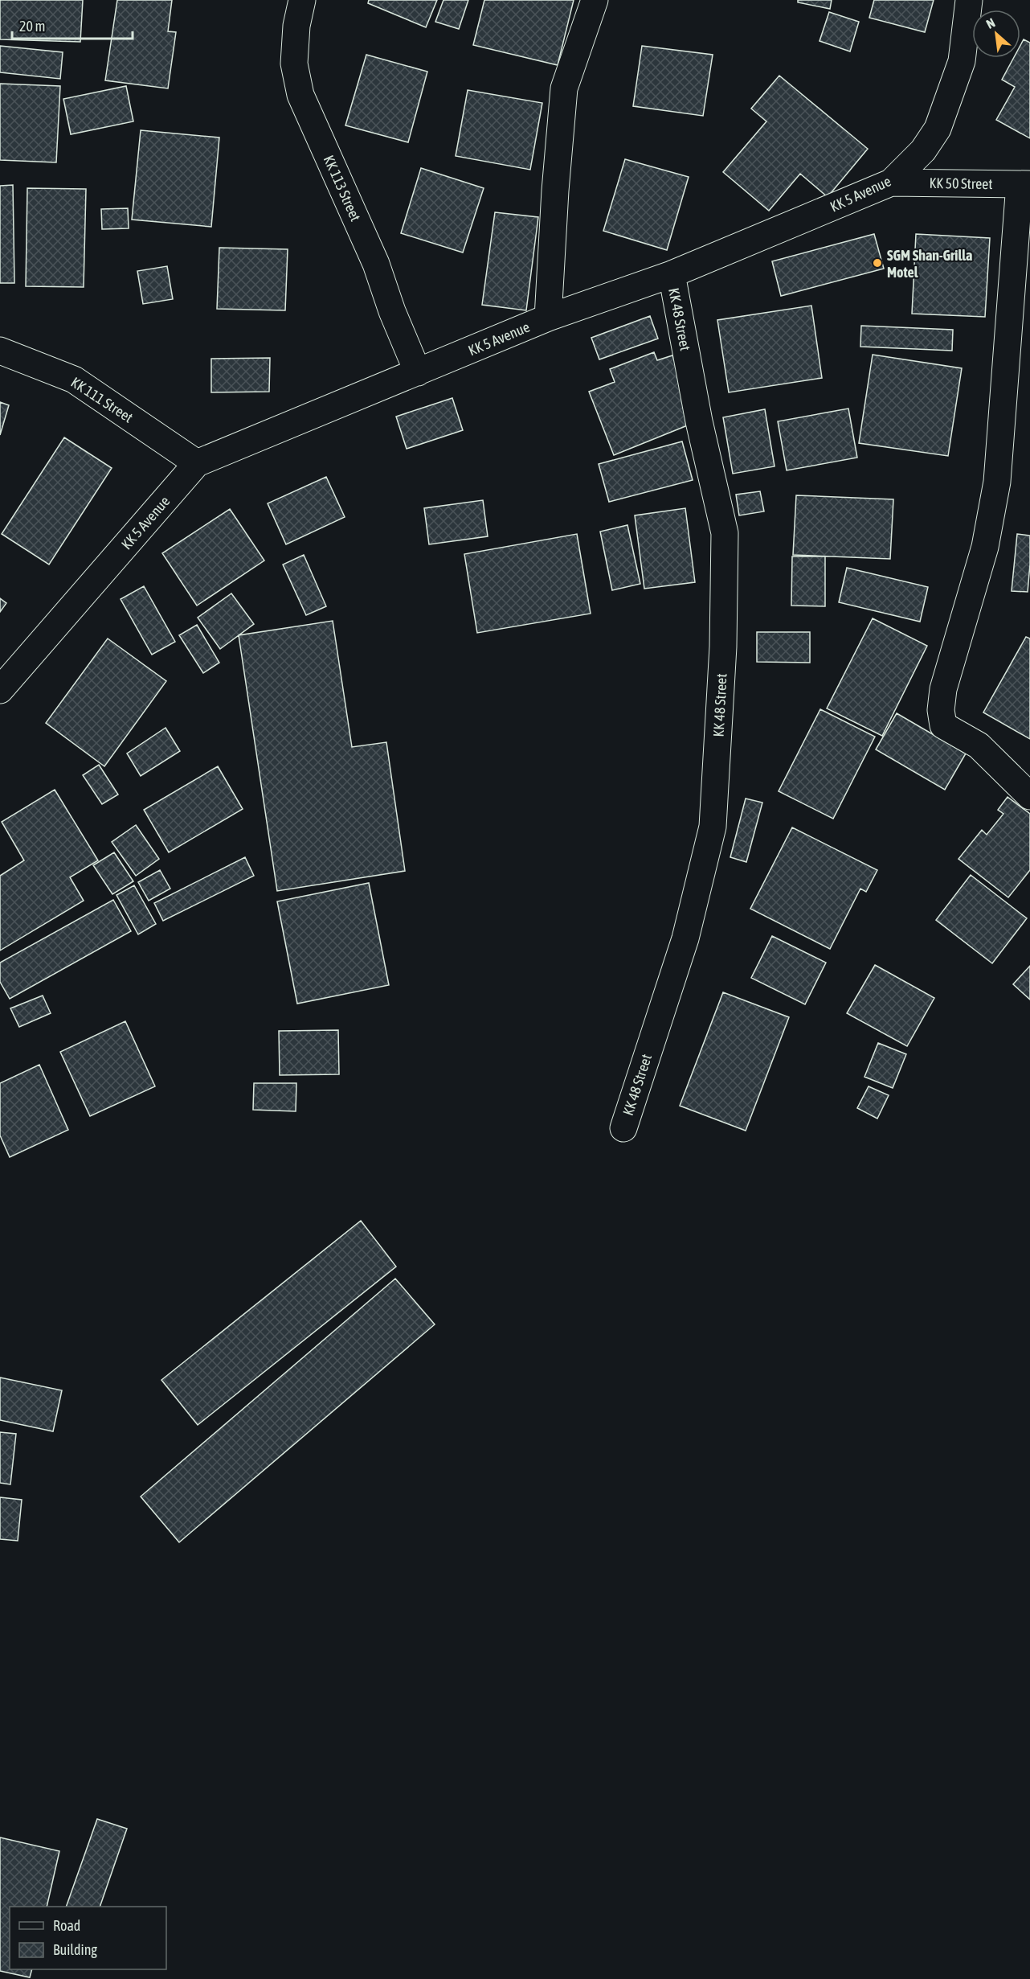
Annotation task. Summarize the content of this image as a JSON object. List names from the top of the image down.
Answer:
{
  "streets": {
    "street": [
      "KK 50 Street",
      "KK 113 Street",
      "KK 5 Avenue",
      "KK 48 Street",
      "KK 111 Street"
    ]
  },
  "crossings": [
    ["KK 50 Street", "KK 5 Avenue"],
    ["KK 113 Street", "KK 5 Avenue"],
    ["KK 5 Avenue", "KK 48 Street"],
    ["KK 5 Avenue", "KK 111 Street"]
  ],
  "places": ["SGM Shan-Grilla Motel"],
  "legend": ["Road", "Building"],
  "scale_bar": "20 m",
  "north": "top left"
}
